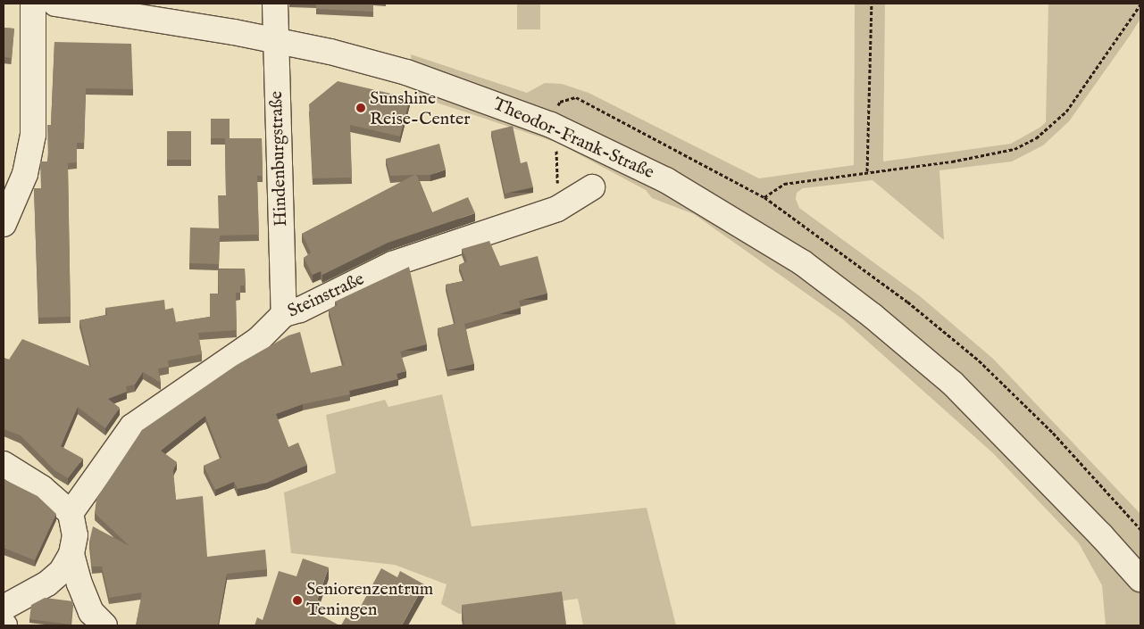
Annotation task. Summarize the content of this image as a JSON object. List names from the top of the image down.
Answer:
{
  "streets": {
    "street": ["Theodor-Frank-Straße", "Hindenburgstraße", "Steinstraße"]
  },
  "crossings": [
    ["Theodor-Frank-Straße", "Hindenburgstraße"],
    ["Hindenburgstraße", "Steinstraße"]
  ],
  "places": ["Sunshine Reise-Center", "Seniorenzentrum Teningen"]
}
